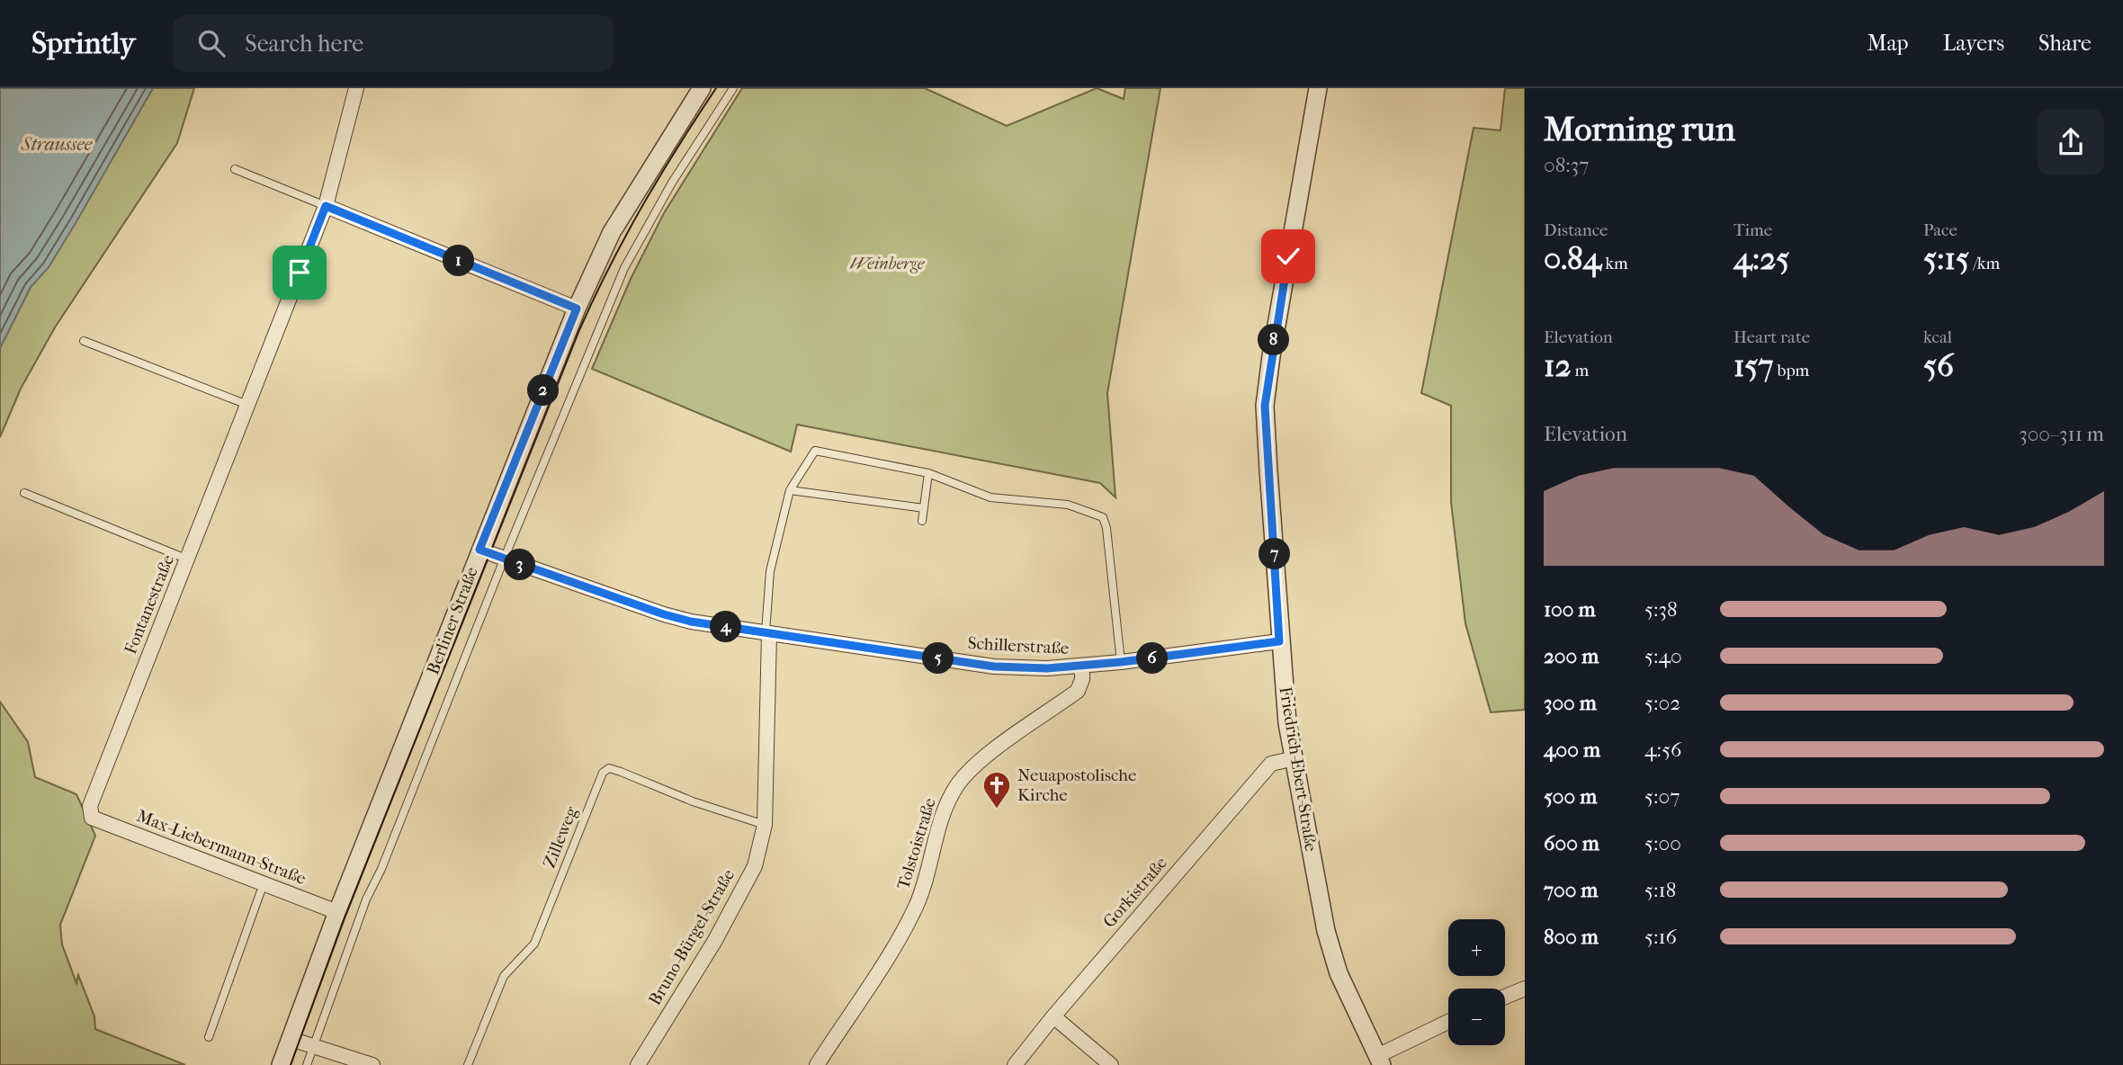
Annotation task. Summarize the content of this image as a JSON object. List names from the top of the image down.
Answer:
{
  "streets": {
    "street": [
      "Fontanestraße",
      "Berliner Straße",
      "Schillerstraße",
      "Friedrich-Ebert-Straße",
      "Tolstoistraße",
      "Max-Liebermann-Straße",
      "Gorkistraße",
      "Bruno-Bürgel-Straße"
    ],
    "lane": ["Zilleweg"]
  },
  "crossings": [
    ["Fontanestraße", "Max-Liebermann-Straße"],
    ["Berliner Straße", "Schillerstraße"],
    ["Berliner Straße", "Max-Liebermann-Straße"],
    ["Schillerstraße", "Friedrich-Ebert-Straße"],
    ["Schillerstraße", "Tolstoistraße"],
    ["Schillerstraße", "Bruno-Bürgel-Straße"],
    ["Friedrich-Ebert-Straße", "Gorkistraße"],
    ["Zilleweg", "Bruno-Bürgel-Straße"]
  ],
  "water": ["Straussee"],
  "parks": ["Weinberge"],
  "places": {
    "church": ["Neuapostolische Kirche"]
  },
  "page": {
    "header": "Sprintly",
    "search": "Search here",
    "nav": ["Map", "Layers", "Share"],
    "heading": ["Morning run", "08:37"],
    "stats": [
      ["Distance", "0.84 km"],
      ["Time", "4:25"],
      ["Pace", "5:15 /km"],
      ["Elevation", "12 m"],
      ["Heart rate", "157 bpm"],
      ["kcal", "56"]
    ],
    "pins": [
      "1",
      "8",
      "2",
      "7",
      "3",
      "4",
      "5",
      "6"
    ],
    "chart": ["Elevation", "300–311 m"],
    "list": [
      {
        "name": "100 m",
        "note": "5:38"
      },
      {
        "name": "200 m",
        "note": "5:40"
      },
      {
        "name": "300 m",
        "note": "5:02"
      },
      {
        "name": "400 m",
        "note": "4:56"
      },
      {
        "name": "500 m",
        "note": "5:07"
      },
      {
        "name": "600 m",
        "note": "5:00"
      },
      {
        "name": "700 m",
        "note": "5:18"
      },
      {
        "name": "800 m",
        "note": "5:16"
      }
    ],
    "map_buttons": ["+", "−"]
  }
}
